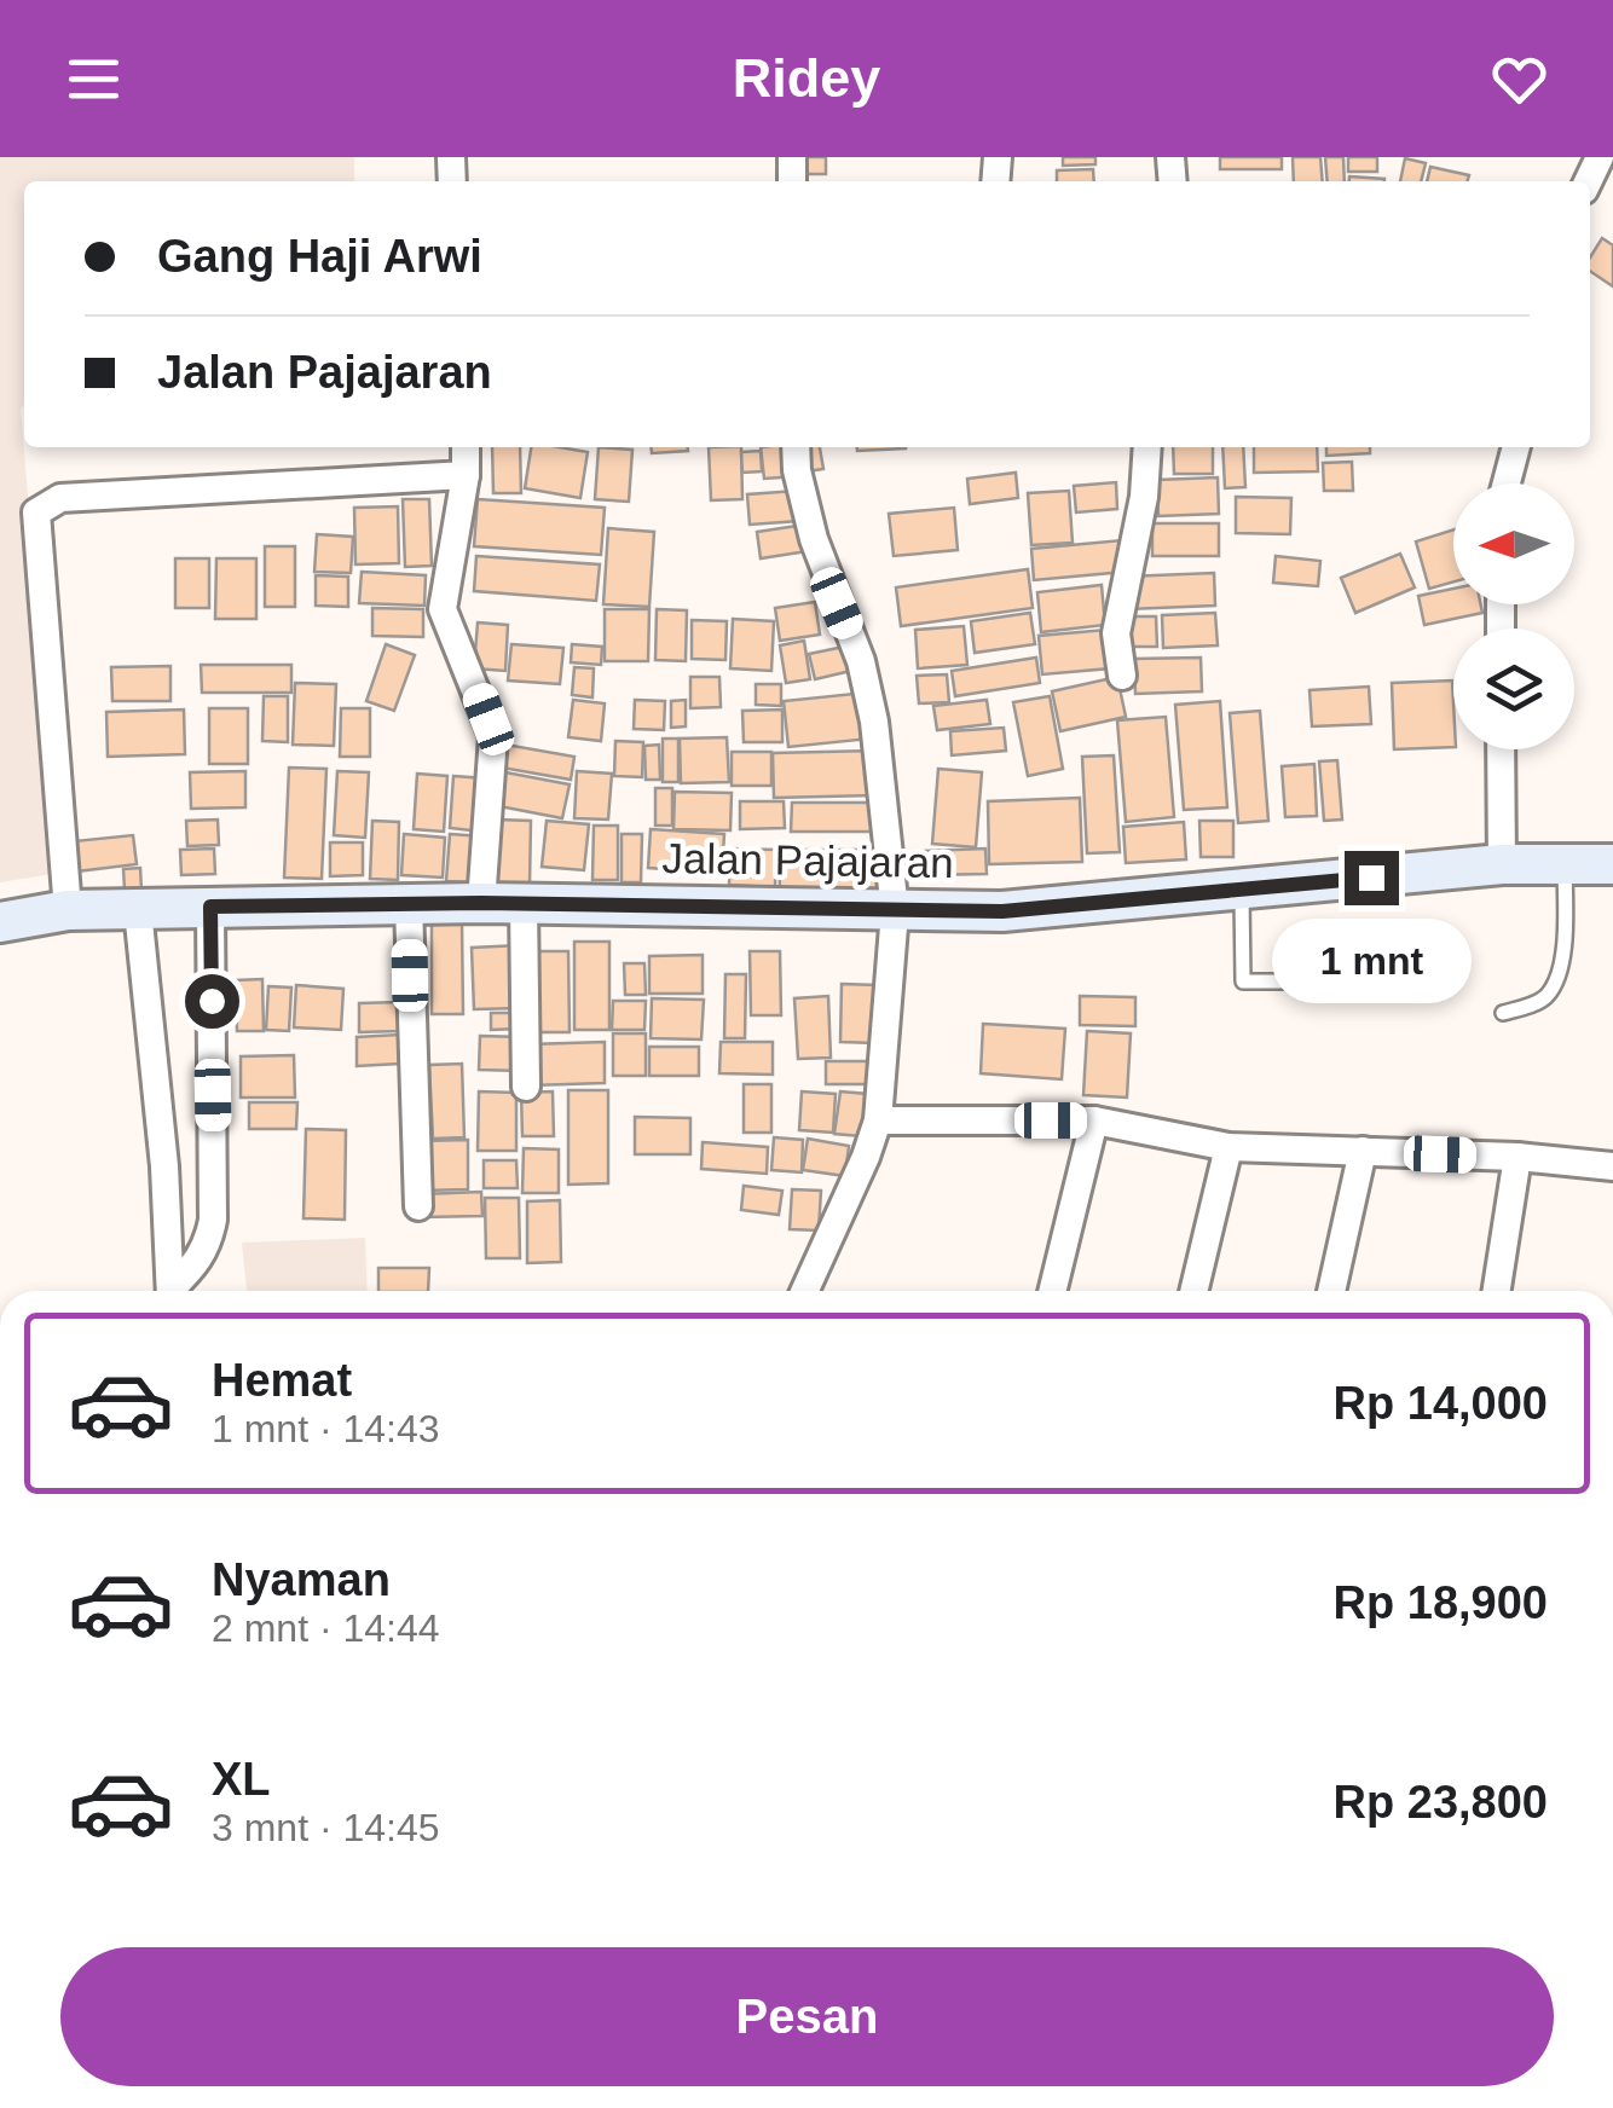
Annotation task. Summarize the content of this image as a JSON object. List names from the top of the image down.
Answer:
{
  "streets": {
    "main road": ["Jalan Pajajaran"]
  },
  "north": "left",
  "page": {
    "header": "Ridey",
    "banner": ["Gang Haji Arwi", "Jalan Pajajaran"],
    "bubble": "1 mnt",
    "list": [
      {
        "name": "Hemat",
        "note": "1 mnt · 14:43",
        "value": "Rp 14,000"
      },
      {
        "name": "Nyaman",
        "note": "2 mnt · 14:44",
        "value": "Rp 18,900"
      },
      {
        "name": "XL",
        "note": "3 mnt · 14:45",
        "value": "Rp 23,800"
      }
    ],
    "buttons": "Pesan"
  }
}
